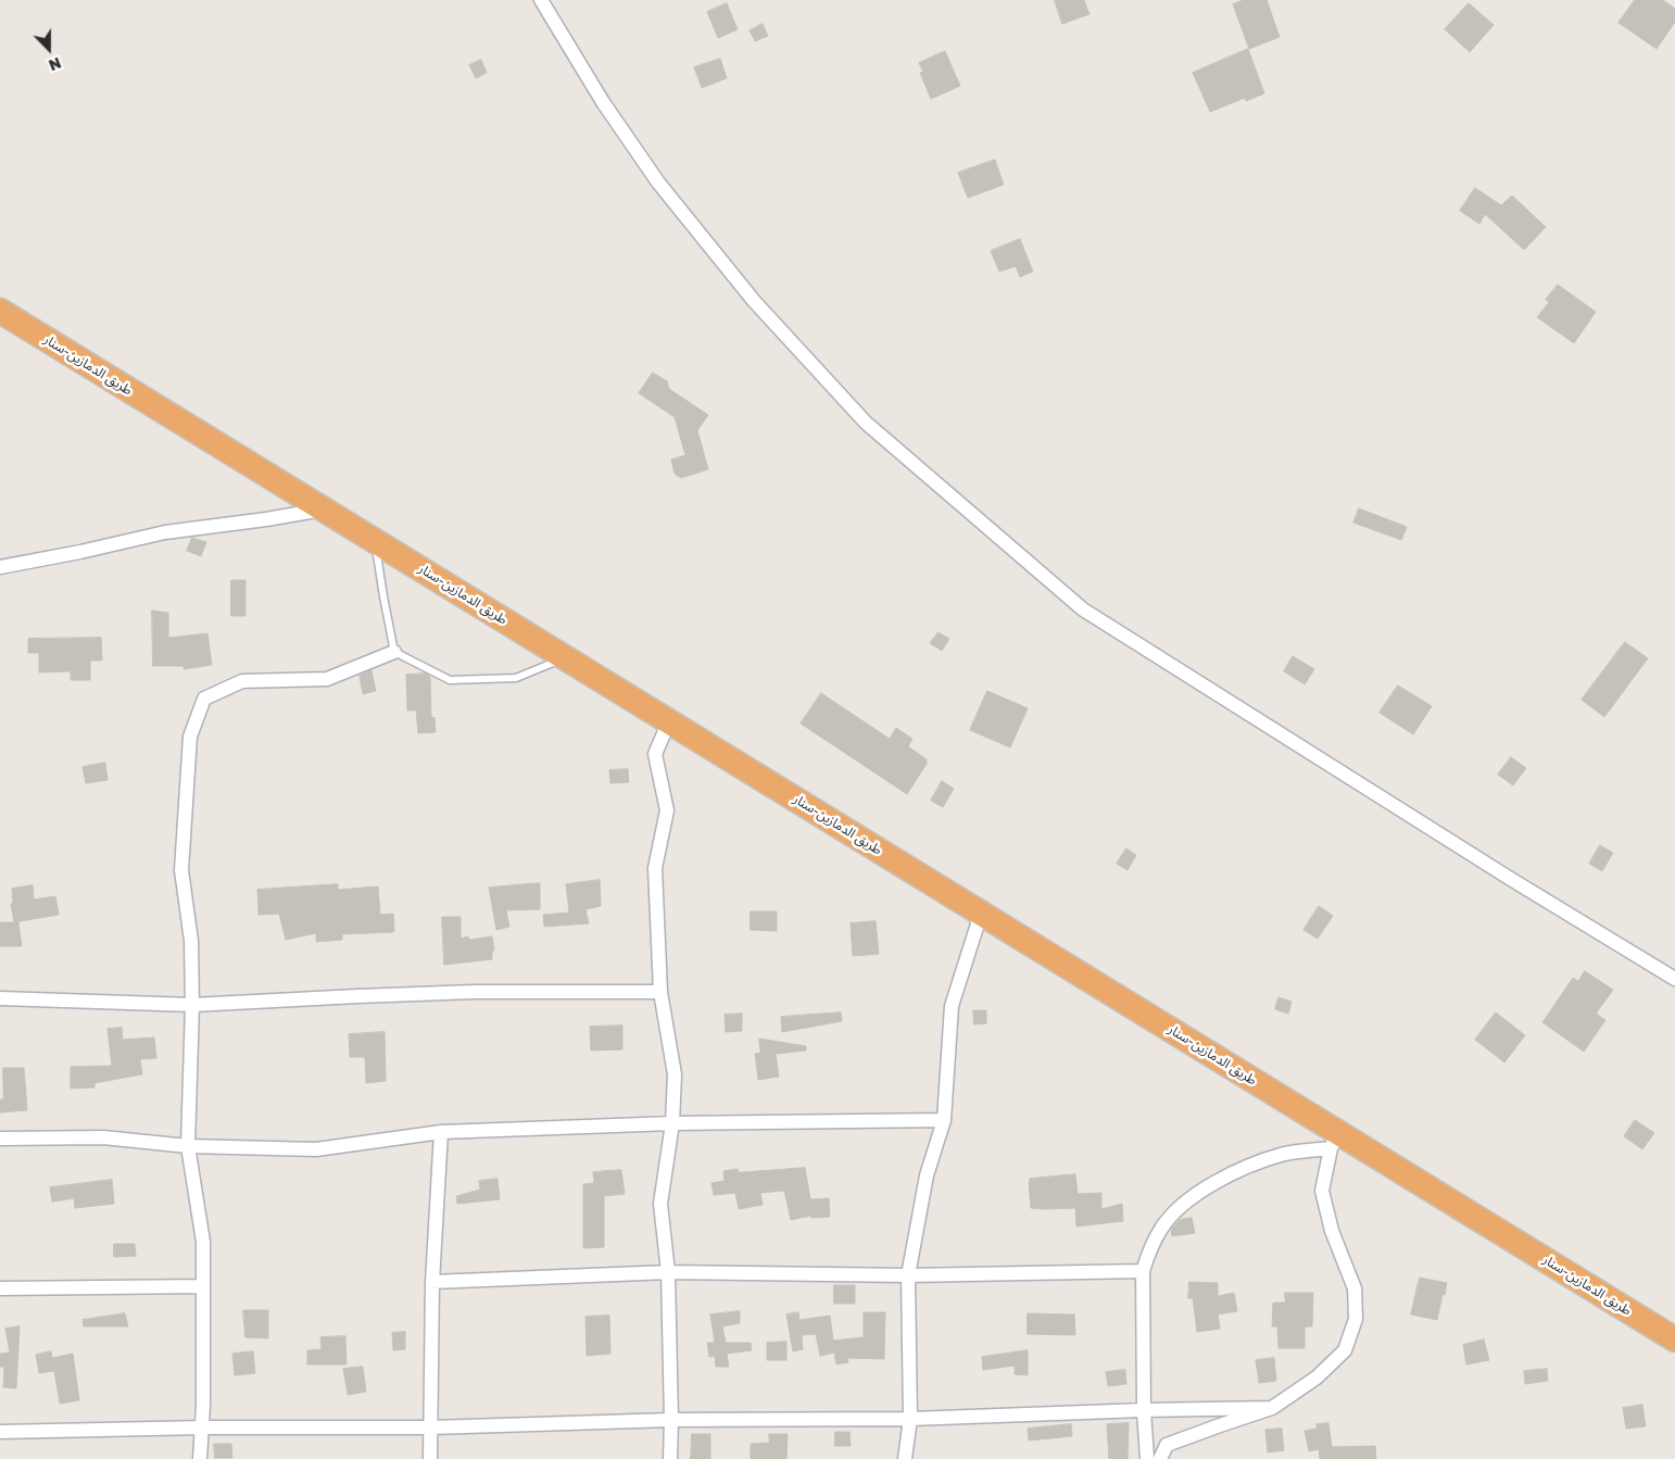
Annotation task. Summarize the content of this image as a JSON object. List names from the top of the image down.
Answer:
{
  "streets": {
    "highway": ["طريق الدمازين-سنار"]
  },
  "north": "bottom"
}
